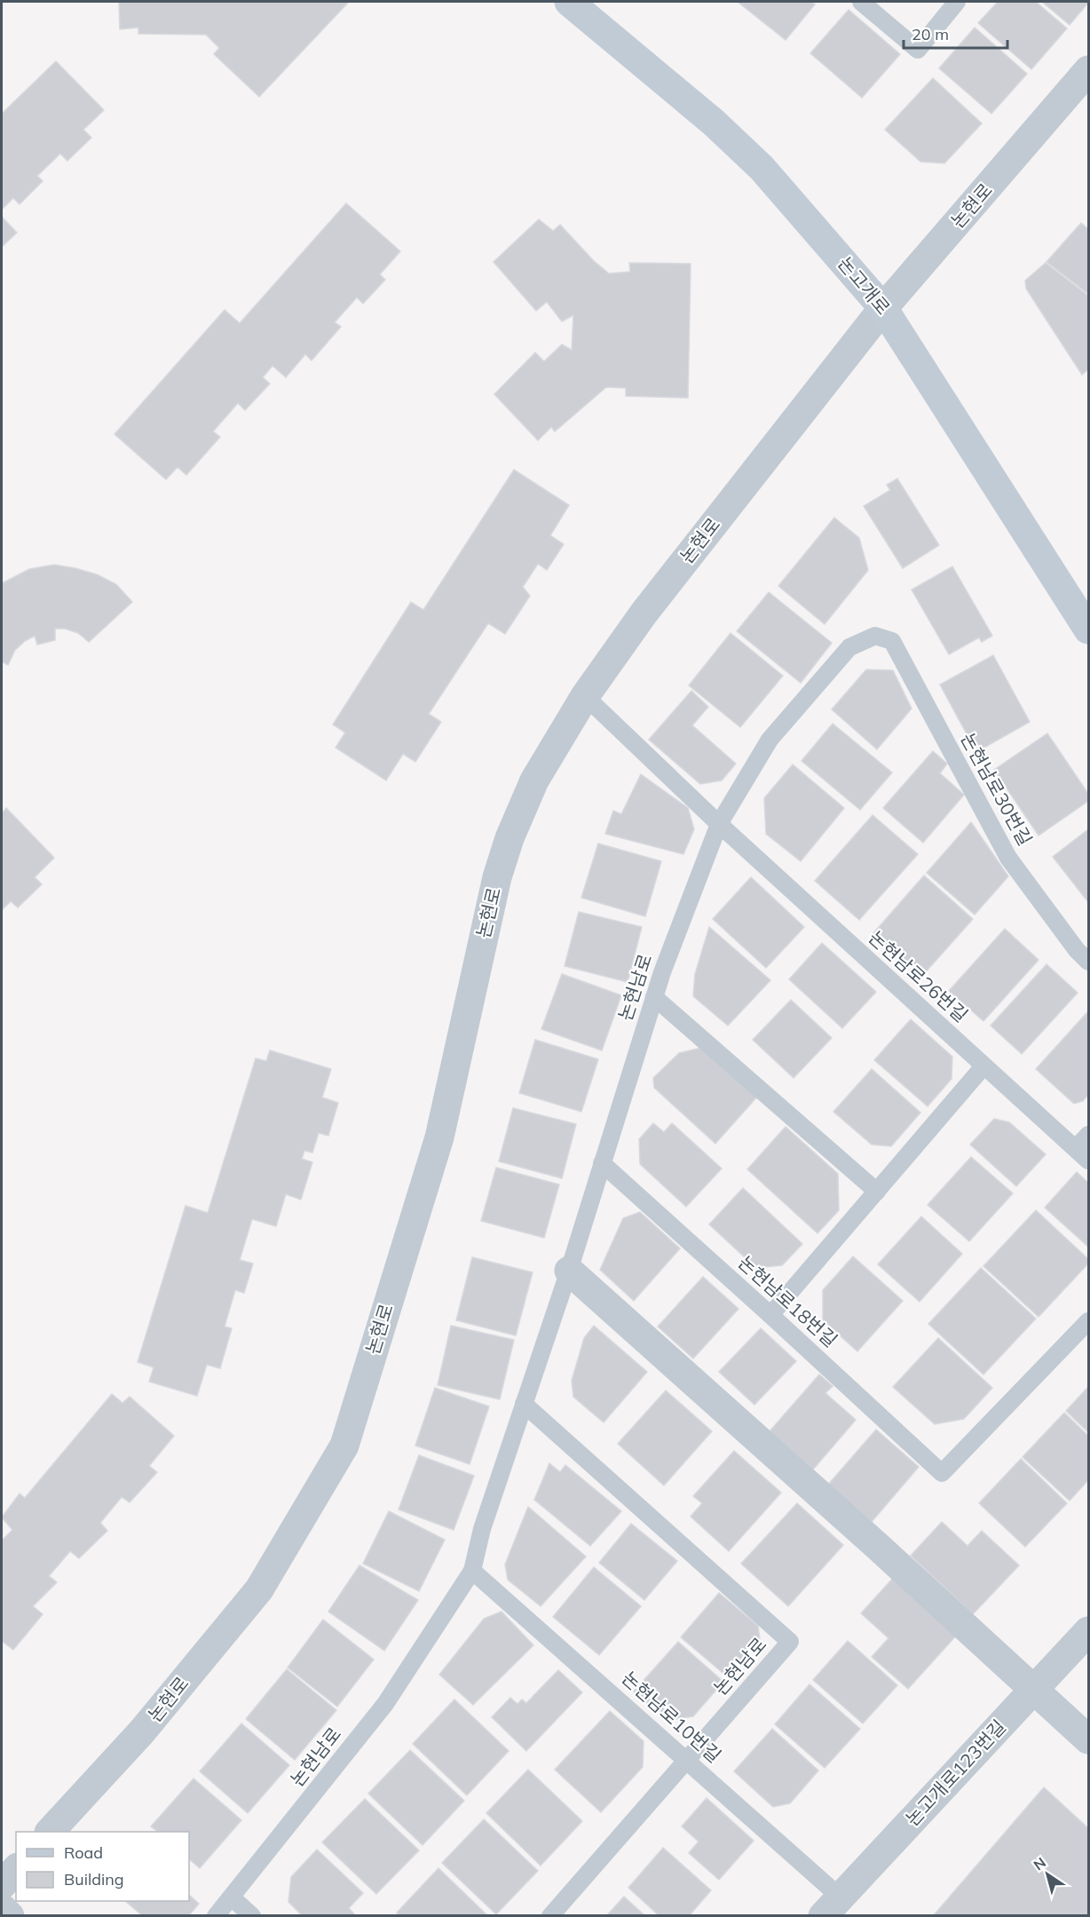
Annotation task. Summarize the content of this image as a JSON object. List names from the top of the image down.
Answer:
{
  "streets": {
    "main road": ["논고개로"],
    "street": ["논현로", "논고개로123번길"],
    "lane": [
      "논현남로30번길",
      "논현남로26번길",
      "논현남로",
      "논현남로18번길",
      "논현남로10번길"
    ]
  },
  "crossings": [
    ["논현로", "논고개로"],
    ["논현로", "논현남로26번길"],
    ["논현남로30번길", "논현남로"],
    ["논현남로26번길", "논현남로"],
    ["논현남로", "논현남로18번길"],
    ["논현남로", "논현남로10번길"],
    ["논현남로10번길", "논고개로123번길"]
  ],
  "legend": ["Road", "Building"],
  "scale_bar": "20 m",
  "north": "top left"
}
